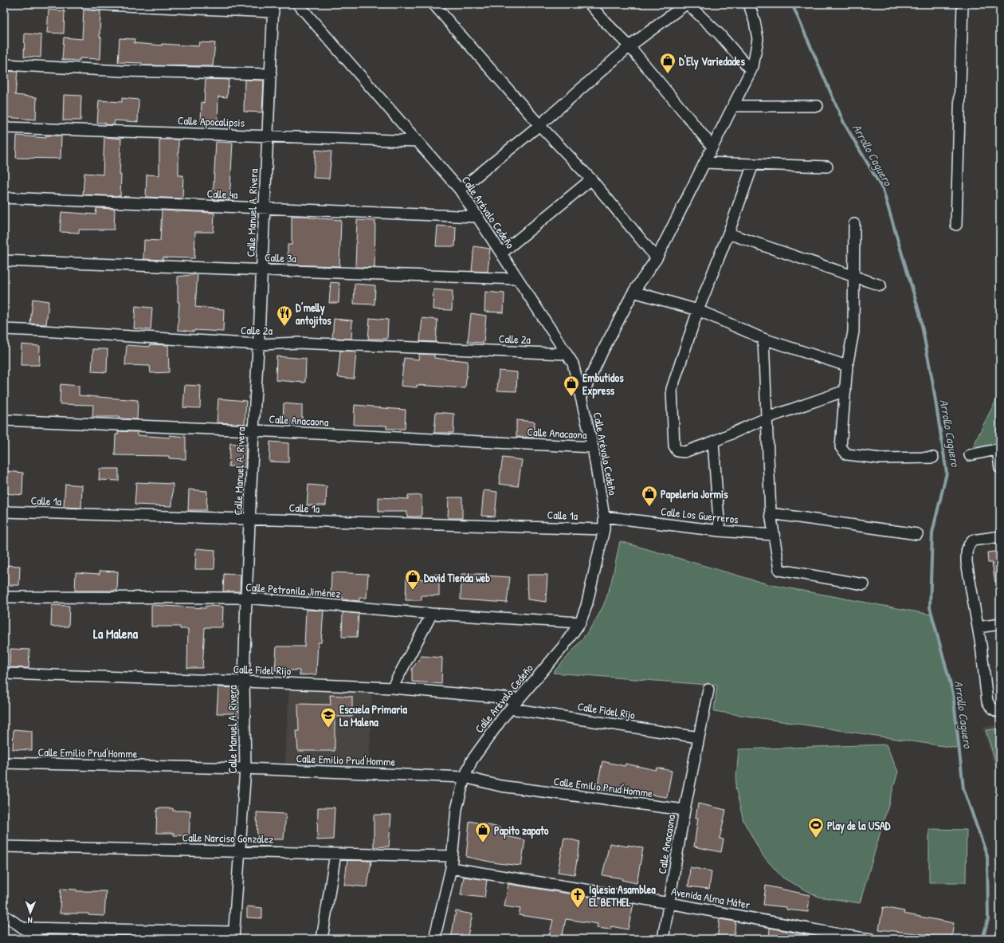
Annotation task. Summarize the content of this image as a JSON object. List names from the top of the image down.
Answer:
{
  "streets": {
    "street": [
      "Calle Apocalipsis",
      "Calle 4a",
      "Calle Arévalo Cedeño",
      "Calle Manuel A. Rivera",
      "Calle 3a",
      "Calle 2a",
      "Calle Anacaona",
      "Calle 1a",
      "Calle Los Guerreros",
      "Calle Petronila Jiménez",
      "Calle Fidel Rijo",
      "Calle Emilio Prud'Homme",
      "Calle Narciso González",
      "Avenida Alma Máter"
    ]
  },
  "crossings": [
    ["Calle Apocalipsis", "Calle Arévalo Cedeño"],
    ["Calle Apocalipsis", "Calle Manuel A. Rivera"],
    ["Calle 4a", "Calle Arévalo Cedeño"],
    ["Calle 4a", "Calle Manuel A. Rivera"],
    ["Calle Arévalo Cedeño", "Calle 3a"],
    ["Calle Arévalo Cedeño", "Calle 2a"],
    ["Calle Arévalo Cedeño", "Calle Anacaona"],
    ["Calle Arévalo Cedeño", "Calle 1a"],
    ["Calle Arévalo Cedeño", "Calle Los Guerreros"],
    ["Calle Arévalo Cedeño", "Calle Petronila Jiménez"],
    ["Calle Arévalo Cedeño", "Calle Fidel Rijo"],
    ["Calle Arévalo Cedeño", "Calle Emilio Prud'Homme"],
    ["Calle Arévalo Cedeño", "Calle Narciso González"],
    ["Calle Arévalo Cedeño", "Avenida Alma Máter"],
    ["Calle Manuel A. Rivera", "Calle 3a"],
    ["Calle Manuel A. Rivera", "Calle 2a"],
    ["Calle Manuel A. Rivera", "Calle Anacaona"],
    ["Calle Manuel A. Rivera", "Calle 1a"],
    ["Calle Manuel A. Rivera", "Calle Petronila Jiménez"],
    ["Calle Manuel A. Rivera", "Calle Fidel Rijo"],
    ["Calle Manuel A. Rivera", "Calle Emilio Prud'Homme"],
    ["Calle Manuel A. Rivera", "Calle Narciso González"],
    ["Calle Anacaona", "Calle Fidel Rijo"],
    ["Calle Anacaona", "Calle Emilio Prud'Homme"],
    ["Calle Anacaona", "Avenida Alma Máter"]
  ],
  "districts": ["La Malena"],
  "water": ["Arrollo Caguero"],
  "places": {
    "shop": [
      "D'Ely Variedades",
      "Embutidos Express",
      "Papeleria Jormis",
      "David Tienda web",
      "Papito zapato"
    ],
    "restaurant": ["D’melly antojitos"],
    "school or university": ["Escuela Primaria La Malena"],
    "sports": ["Play de la USAD"],
    "church": ["Iglesia Asamblea EL BETHEL"]
  },
  "north": "bottom"
}
